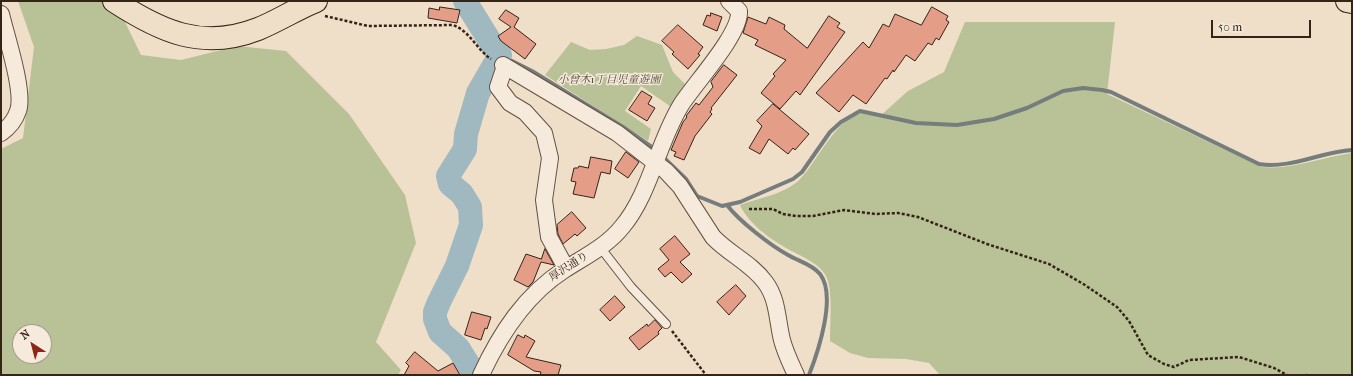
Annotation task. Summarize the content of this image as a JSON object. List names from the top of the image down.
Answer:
{
  "streets": {
    "street": ["厚沢通り"]
  },
  "parks": ["小曾木1丁目児童遊園"],
  "scale_bar": "50 m",
  "north": "top left"
}
